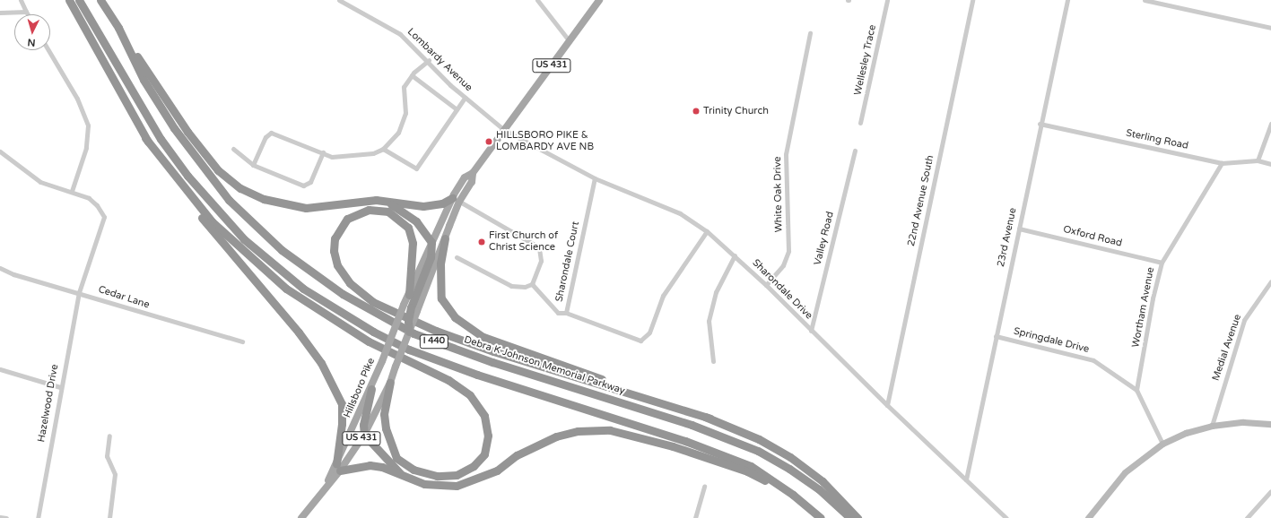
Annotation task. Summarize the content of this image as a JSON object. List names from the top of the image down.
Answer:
{
  "streets": {
    "highway": ["I 440", "Debra K Johnson Memorial Parkway"],
    "main road": ["US 431", "Hillsboro Pike"],
    "street": [
      "Lombardy Avenue",
      "Wellesley Trace",
      "Sterling Road",
      "White Oak Drive",
      "22nd Avenue South",
      "Oxford Road",
      "23rd Avenue",
      "Valley Road",
      "Sharondale Court",
      "Sharondale Drive",
      "Cedar Lane",
      "Wortham Avenue",
      "Springdale Drive",
      "Medial Avenue",
      "Hazelwood Drive"
    ]
  },
  "crossings": [
    ["Lombardy Avenue", "Sharondale Drive"],
    ["Lombardy Avenue", "Hillsboro Pike"],
    ["Sterling Road", "23rd Avenue"],
    ["Sterling Road", "Wortham Avenue"],
    ["White Oak Drive", "Sharondale Drive"],
    ["22nd Avenue South", "Sharondale Drive"],
    ["Oxford Road", "23rd Avenue"],
    ["Oxford Road", "Wortham Avenue"],
    ["23rd Avenue", "Sharondale Drive"],
    ["23rd Avenue", "Springdale Drive"],
    ["Valley Road", "Sharondale Drive"],
    ["Sharondale Court", "Sharondale Drive"],
    ["Sharondale Drive", "Hillsboro Pike"],
    ["Cedar Lane", "Hazelwood Drive"],
    ["Wortham Avenue", "Springdale Drive"]
  ],
  "places": ["Trinity Church", "HILLSBORO PIKE & LOMBARDY AVE NB", "First Church of Christ Science"],
  "north": "bottom"
}
